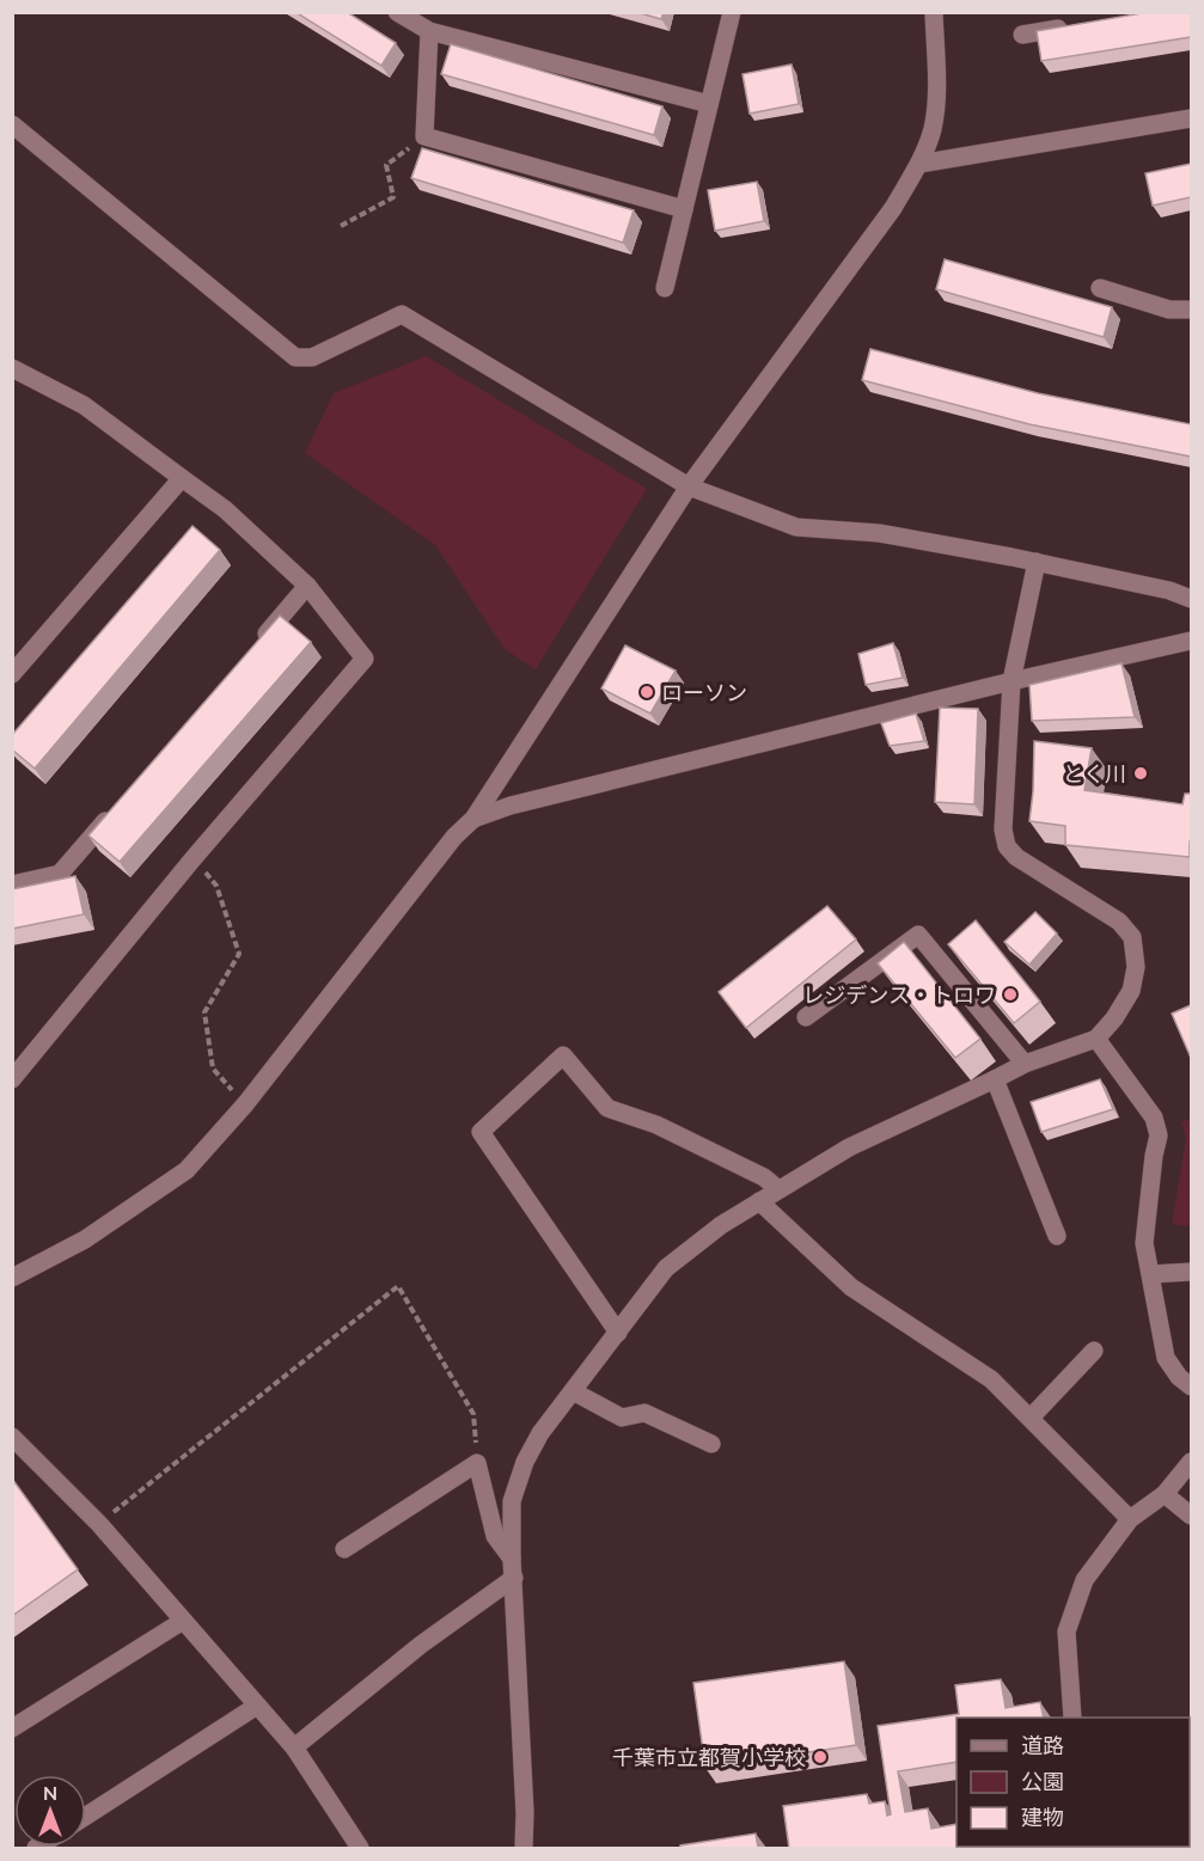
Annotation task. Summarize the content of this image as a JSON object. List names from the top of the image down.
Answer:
{
  "places": [
    "ローソン",
    "とく川",
    "レジデンス・トロワ",
    "千葉市立都賀小学校"
  ],
  "legend": ["道路", "公園", "建物"],
  "north": "top"
}
